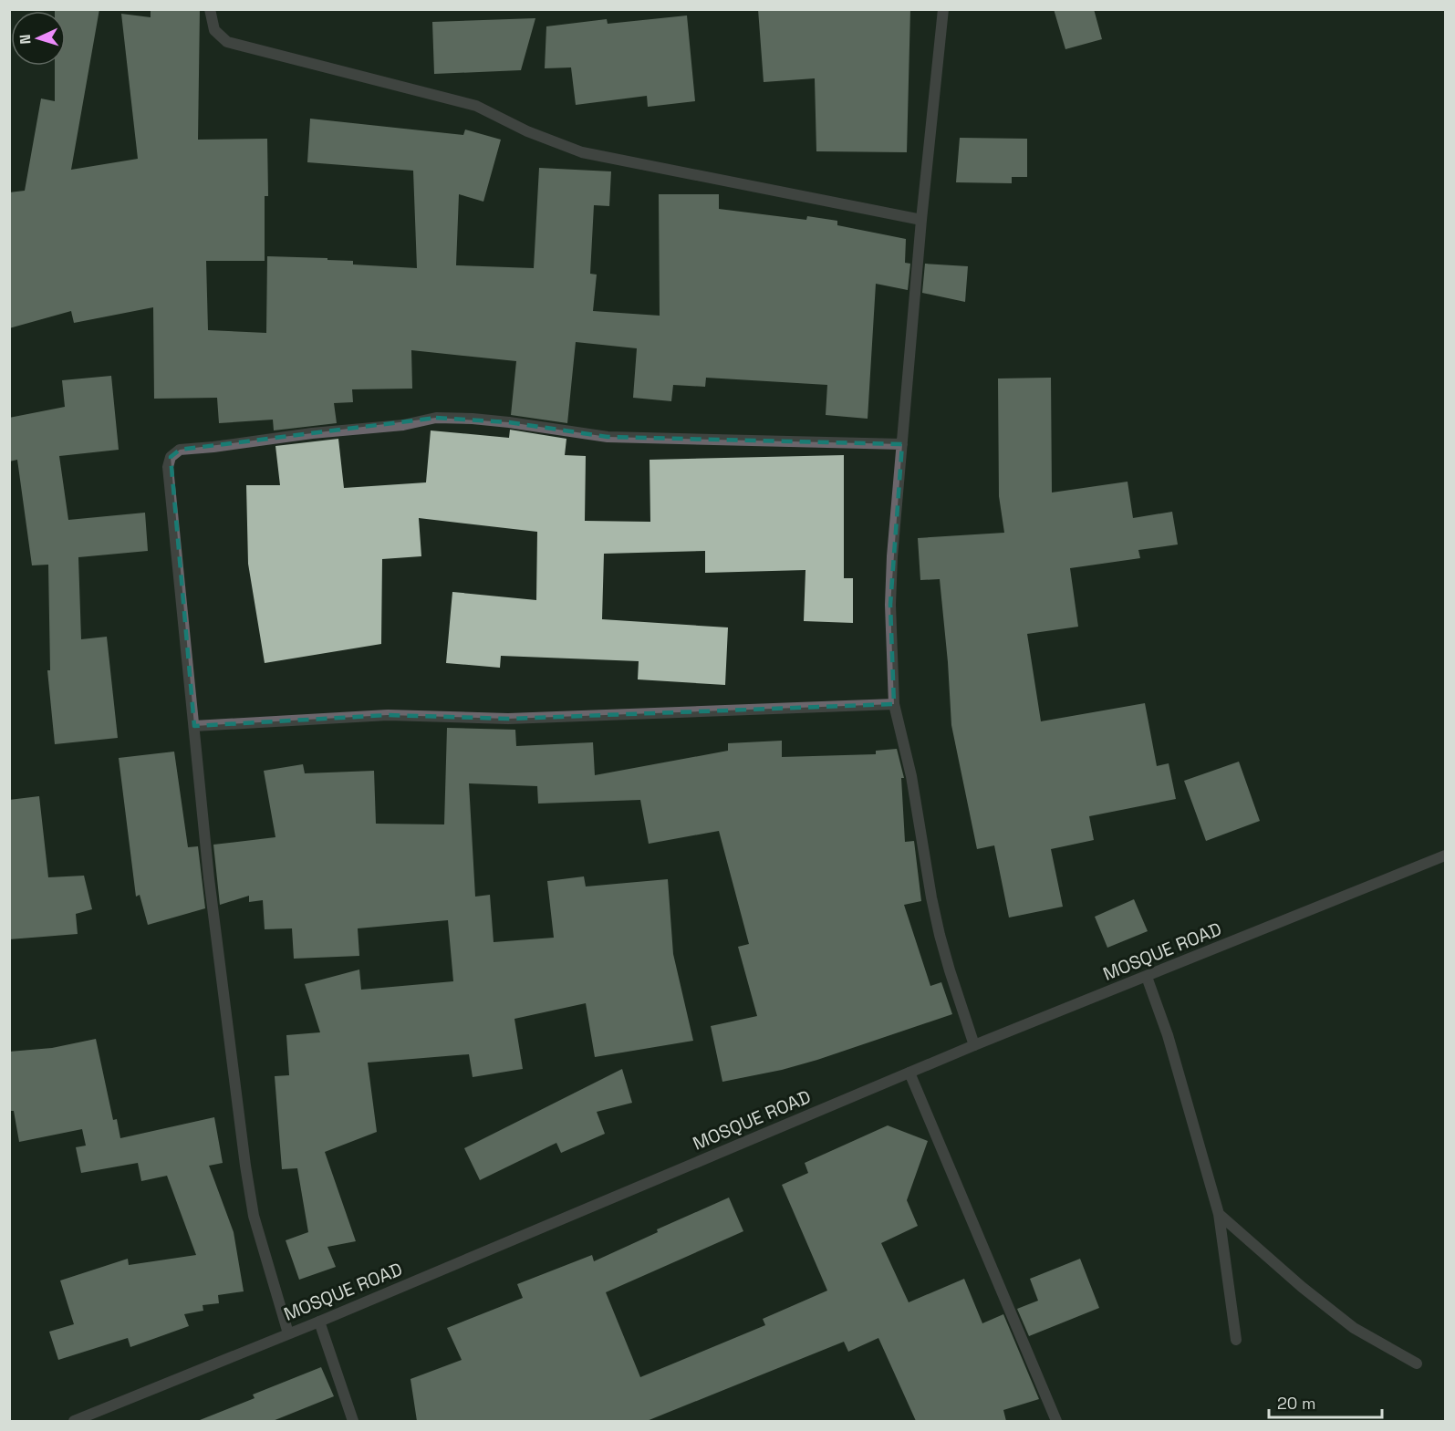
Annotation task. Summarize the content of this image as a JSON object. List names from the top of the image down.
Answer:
{
  "streets": {
    "street": ["MOSQUE ROAD"]
  },
  "scale_bar": "20 m",
  "north": "left"
}
